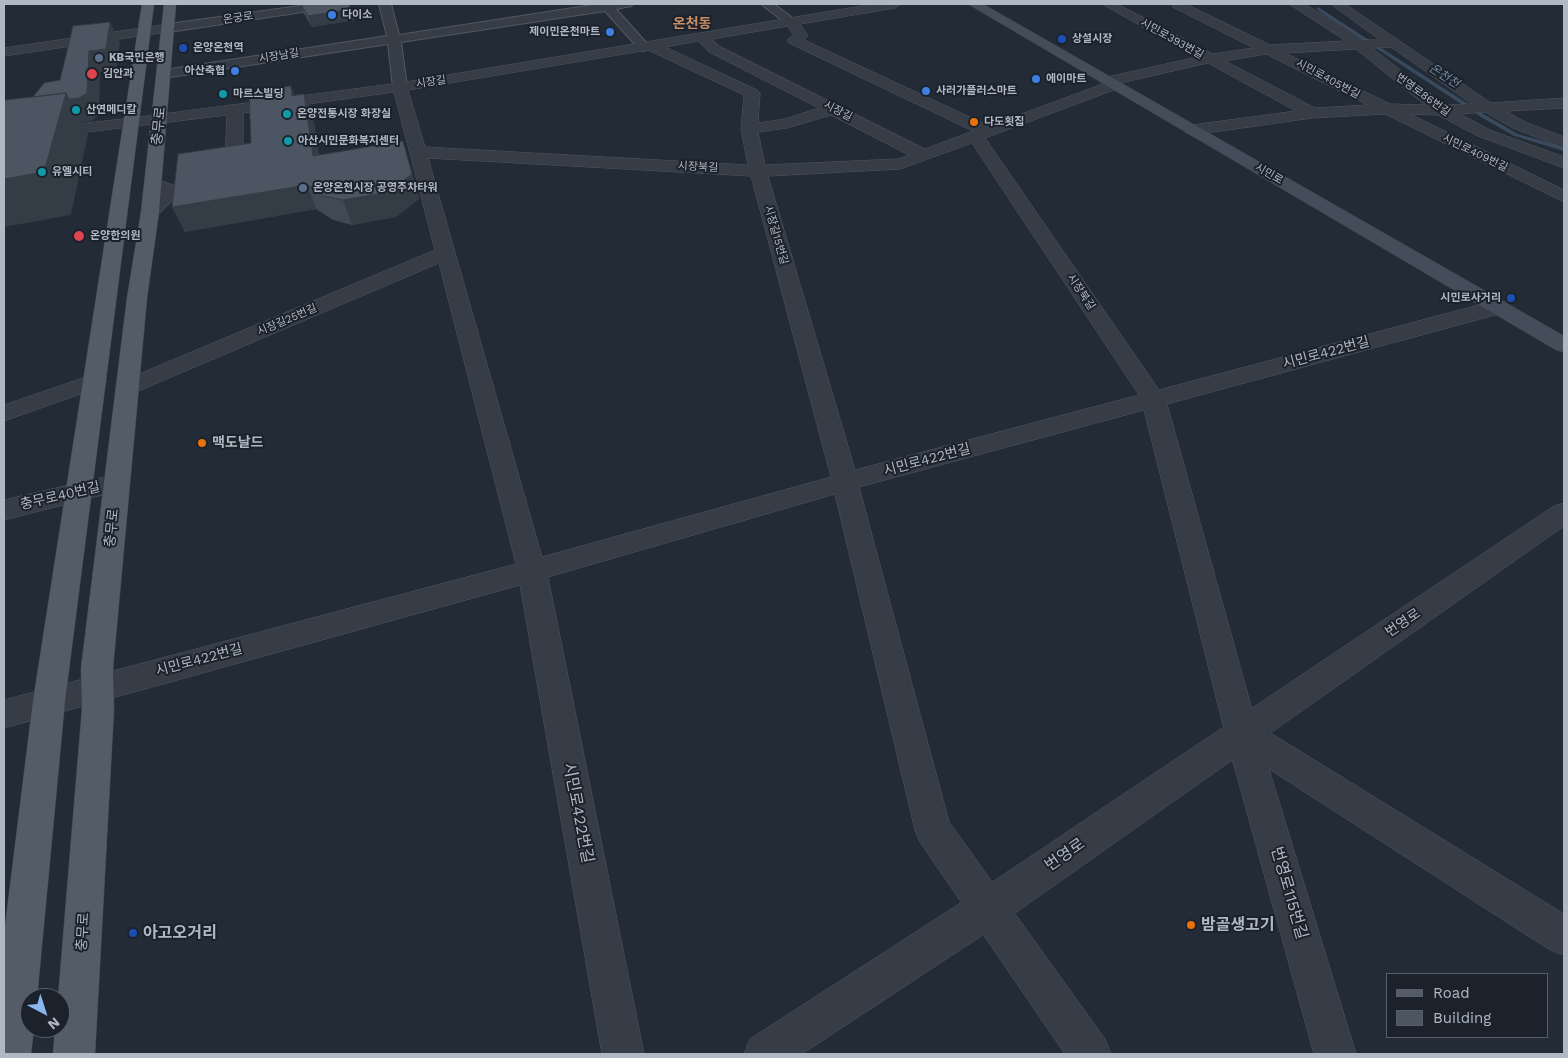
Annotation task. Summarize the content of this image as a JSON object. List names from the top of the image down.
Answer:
{
  "streets": {
    "main road": ["충무로", "시민로"],
    "street": [
      "온궁로",
      "시민로393번길",
      "시장남길",
      "시민로405번길",
      "시장길",
      "번영로86번길",
      "시민로409번길",
      "시장북길",
      "시장길15번길",
      "시장길25번길",
      "시민로422번길",
      "충무로40번길",
      "번영로",
      "번영로115번길"
    ]
  },
  "crossings": [
    ["온궁로", "충무로"],
    ["시민로393번길", "시민로405번길"],
    ["시장남길", "충무로"],
    ["시민로405번길", "번영로86번길"],
    ["시민로405번길", "시민로409번길"],
    ["시민로405번길", "시장북길"],
    ["시민로405번길", "시민로"],
    ["시장길", "충무로"],
    ["시장길", "시장북길"],
    ["시장길", "시장길15번길"],
    ["번영로86번길", "시민로409번길"],
    ["충무로", "시장길25번길"],
    ["충무로", "시민로422번길"],
    ["충무로", "충무로40번길"],
    ["시민로409번길", "시민로"],
    ["시장북길", "시민로"],
    ["시장북길", "시장길15번길"],
    ["시장북길", "시민로422번길"],
    ["시민로", "시민로422번길"],
    ["시장길15번길", "시민로422번길"],
    ["번영로", "번영로115번길"]
  ],
  "districts": ["온천동"],
  "water": ["온천천"],
  "places": [
    "다이소",
    "제이민온천마트",
    "상설시장",
    "온양온천역",
    "KB국민은행",
    "아산축협",
    "김안과",
    "에이마트",
    "사러가플러스마트",
    "마르스빌딩",
    "산연메디칼",
    "온양전통시장 화장실",
    "다도횟집",
    "아산시민문화복지센터",
    "유엘시티",
    "온양온천시장 공영주차타워",
    "온양한의원",
    "시민로사거리",
    "맥도날드",
    "밤골생고기",
    "아고오거리"
  ],
  "legend": ["Road", "Building"],
  "north": "bottom right"
}
